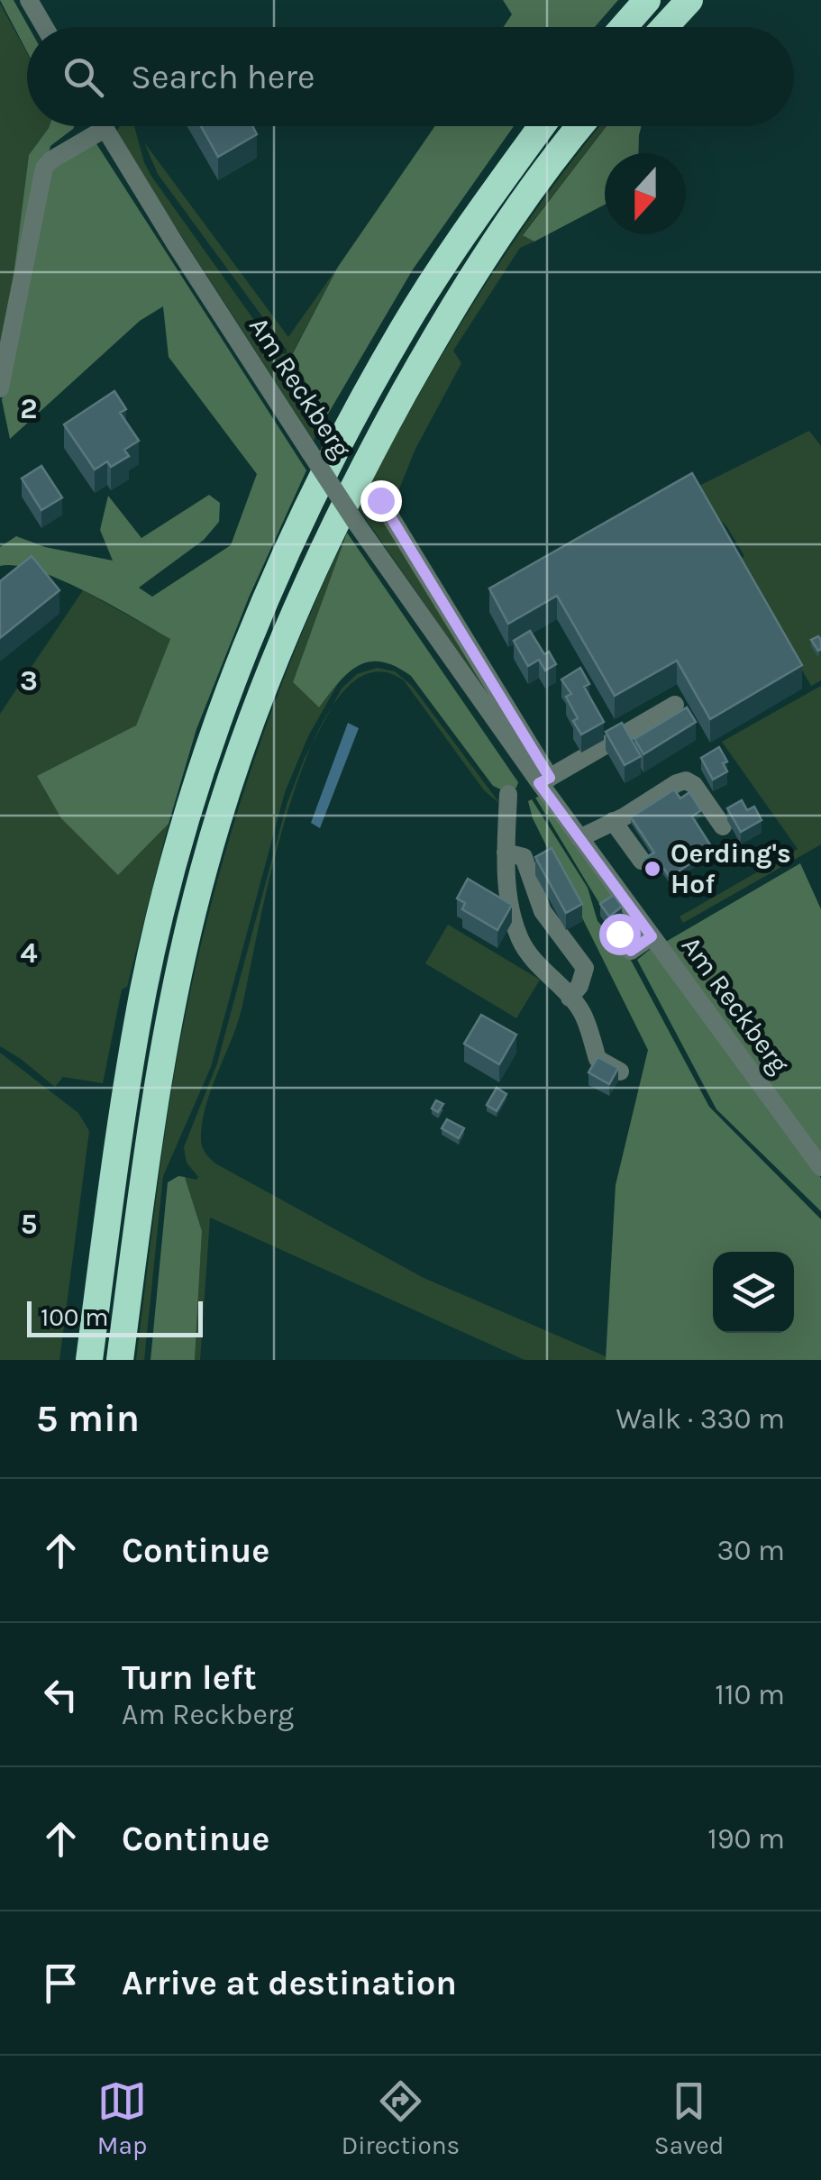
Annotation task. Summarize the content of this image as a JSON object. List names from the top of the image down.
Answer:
{
  "streets": {
    "street": ["Am Reckberg"]
  },
  "places": ["Oerding's Hof"],
  "scale_bar": "100 m",
  "north": "bottom",
  "page": {
    "search": "Search here",
    "scale": "100 m",
    "heading": ["5 min", "Walk · 330 m"],
    "list": [
      ["Continue", "30 m"],
      ["Turn left", "Am Reckberg", "110 m"],
      ["Continue", "190 m"],
      "Arrive at destination"
    ],
    "nav": ["Map", "Directions", "Saved"]
  },
  "grid": {
    "rows": [
      "2",
      "3",
      "4",
      "5"
    ]
  }
}
